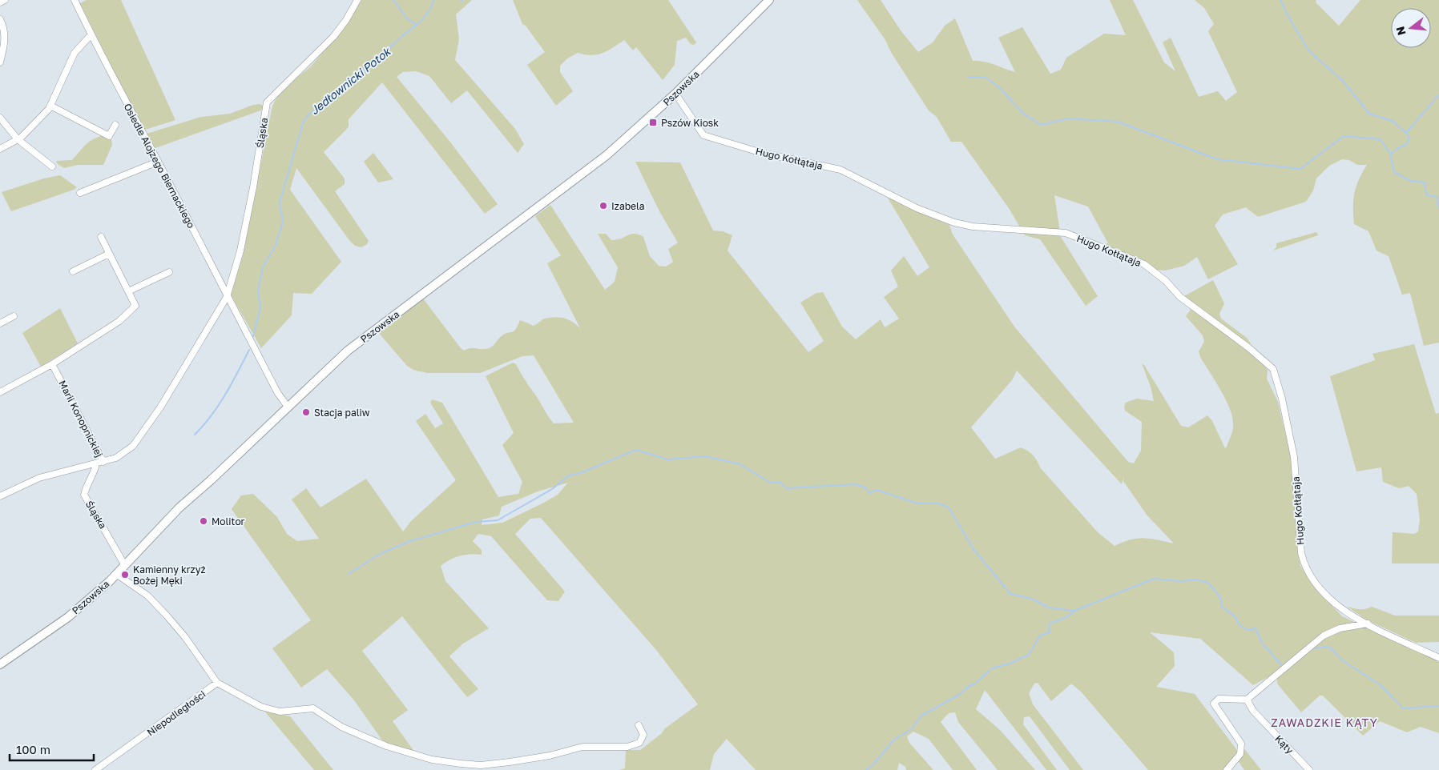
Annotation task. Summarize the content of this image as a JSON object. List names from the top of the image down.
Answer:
{
  "streets": {
    "main road": ["Pszowska"],
    "street": [
      "Śląska",
      "Hugo Kołłątaja",
      "Osiedle Alojzego Biernackiego",
      "Marii Konopnickiej",
      "Niepodległości",
      "Kąty"
    ]
  },
  "crossings": [
    ["Pszowska", "Śląska"],
    ["Pszowska", "Hugo Kołłątaja"],
    ["Śląska", "Osiedle Alojzego Biernackiego"],
    ["Śląska", "Marii Konopnickiej"]
  ],
  "districts": ["ZAWADZKIE KĄTY"],
  "water": ["Jedłownicki Potok"],
  "places": {
    "transit": ["Pszów Kiosk"],
    "other": [
      "Izabela",
      "Stacja paliw",
      "Molitor",
      "Kamienny krzyż Bożej Męki"
    ]
  },
  "scale_bar": "100 m",
  "north": "left"
}
